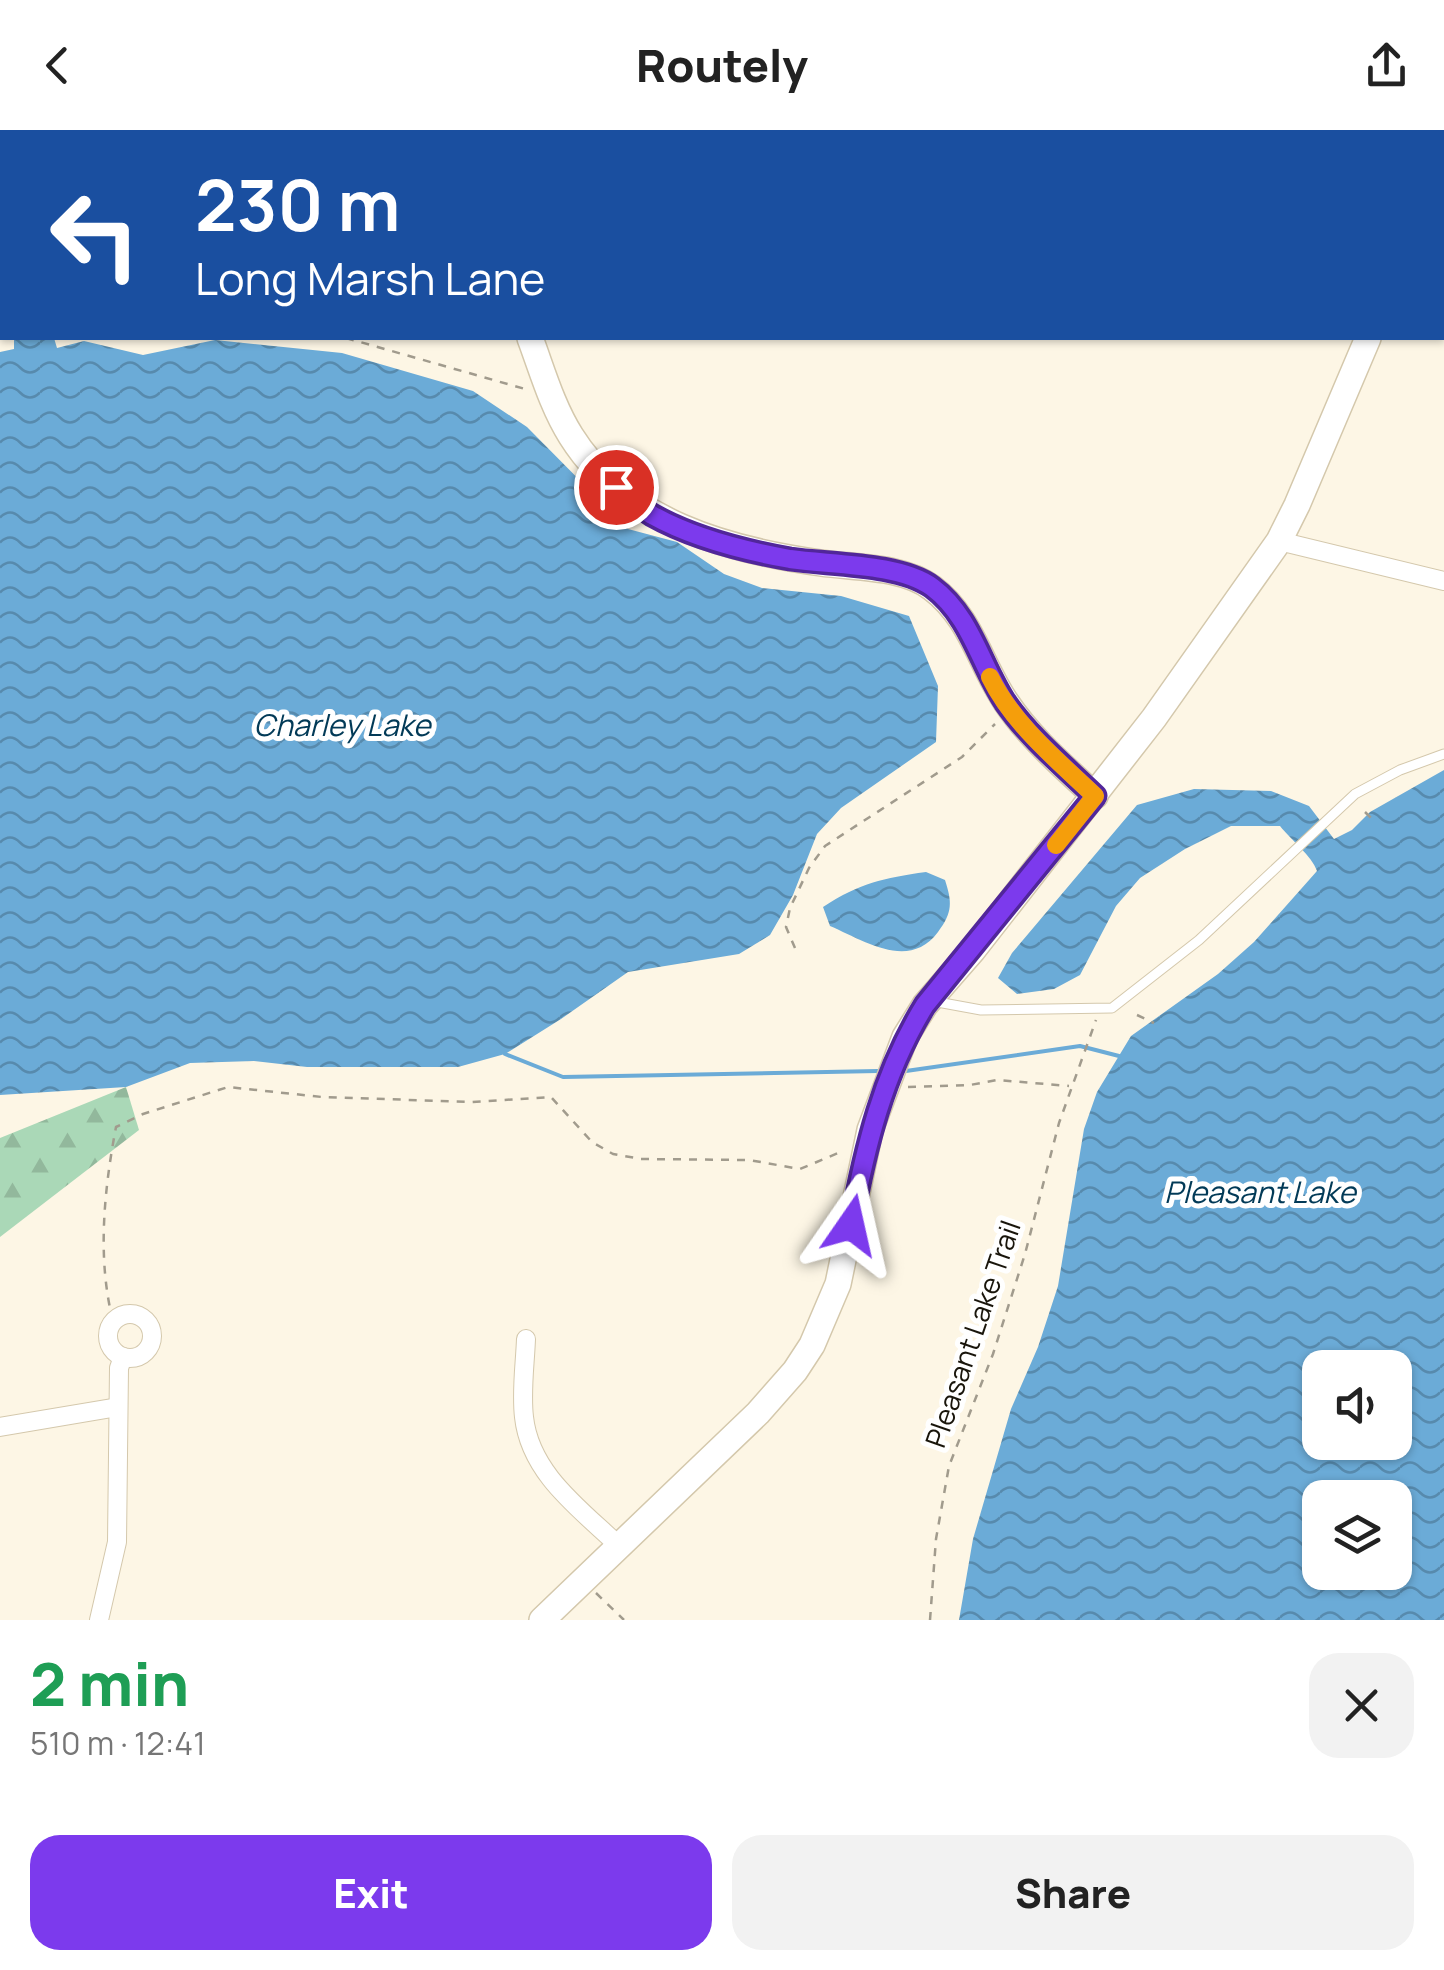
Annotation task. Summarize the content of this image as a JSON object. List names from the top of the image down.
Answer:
{
  "streets": {
    "path": ["Pleasant Lake Trail"]
  },
  "water": ["Charley Lake", "Pleasant Lake"],
  "page": {
    "header": "Routely",
    "turn": ["230 m", "Long Marsh Lane"],
    "heading": ["2 min", "510 m · 12:41"],
    "buttons": ["Exit", "Share"]
  }
}
